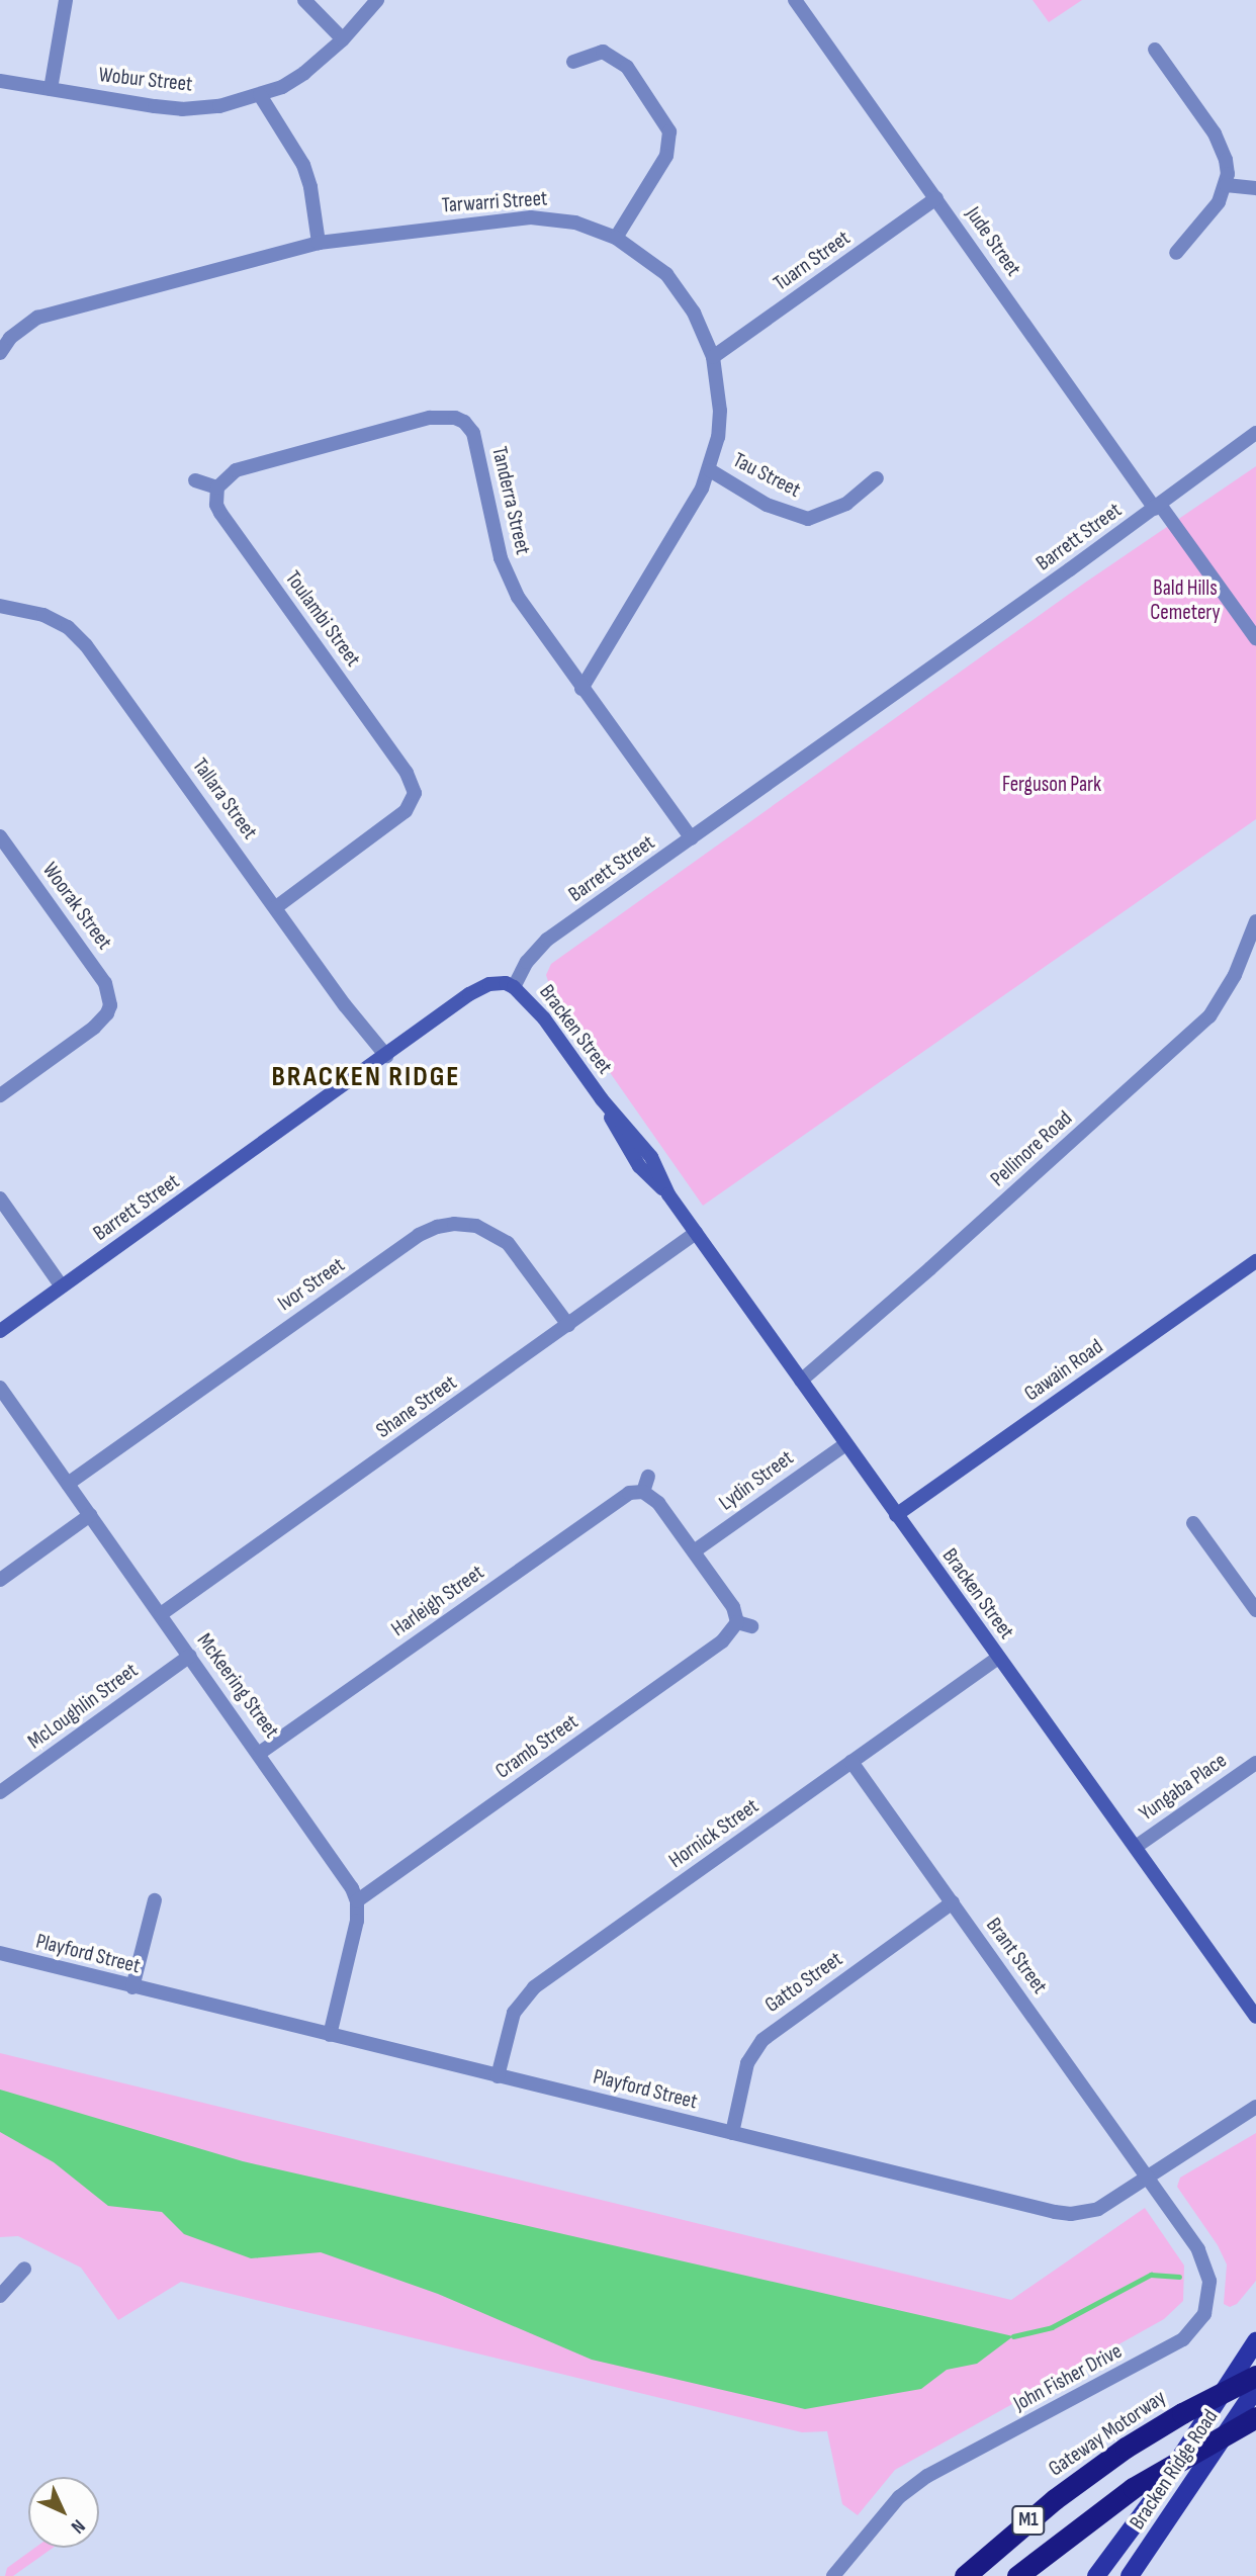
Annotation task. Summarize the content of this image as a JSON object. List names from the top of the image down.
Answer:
{
  "streets": {
    "highway": ["Gateway Motorway", "M1"],
    "main road": ["Bracken Ridge Road"],
    "street": [
      "Wobur Street",
      "Tarwarri Street",
      "Jude Street",
      "Tuarn Street",
      "Tau Street",
      "Tanderra Street",
      "Barrett Street",
      "Toulambi Street",
      "Tallara Street",
      "Woorak Street",
      "Bracken Street",
      "Pellinore Road",
      "Ivor Street",
      "Gawain Road",
      "Shane Street",
      "Lydin Street",
      "Harleigh Street",
      "McKeering Street",
      "McLoughlin Street",
      "Cramb Street",
      "Yungaba Place",
      "Hornick Street",
      "Playford Street",
      "Brant Street",
      "Gatto Street",
      "John Fisher Drive"
    ]
  },
  "crossings": [
    ["Tarwarri Street", "Tuarn Street"],
    ["Tarwarri Street", "Tau Street"],
    ["Tarwarri Street", "Tanderra Street"],
    ["Jude Street", "Tuarn Street"],
    ["Jude Street", "Barrett Street"],
    ["Tanderra Street", "Barrett Street"],
    ["Tanderra Street", "Toulambi Street"],
    ["Barrett Street", "Tallara Street"],
    ["Barrett Street", "Bracken Street"],
    ["Bracken Street", "Pellinore Road"],
    ["Bracken Street", "Gawain Road"],
    ["Bracken Street", "Shane Street"],
    ["Bracken Street", "Lydin Street"],
    ["Bracken Street", "Yungaba Place"],
    ["Bracken Street", "Hornick Street"],
    ["Ivor Street", "Shane Street"],
    ["Ivor Street", "McKeering Street"],
    ["Shane Street", "McKeering Street"],
    ["Lydin Street", "Cramb Street"],
    ["Harleigh Street", "McKeering Street"],
    ["McKeering Street", "McLoughlin Street"],
    ["McKeering Street", "Cramb Street"],
    ["Hornick Street", "Playford Street"],
    ["Hornick Street", "Brant Street"],
    ["Playford Street", "Brant Street"],
    ["Playford Street", "Gatto Street"],
    ["Playford Street", "John Fisher Drive"],
    ["Brant Street", "Gatto Street"],
    ["Brant Street", "John Fisher Drive"]
  ],
  "districts": ["BRACKEN RIDGE"],
  "parks": ["Bald Hills Cemetery", "Ferguson Park"],
  "north": "bottom right"
}
